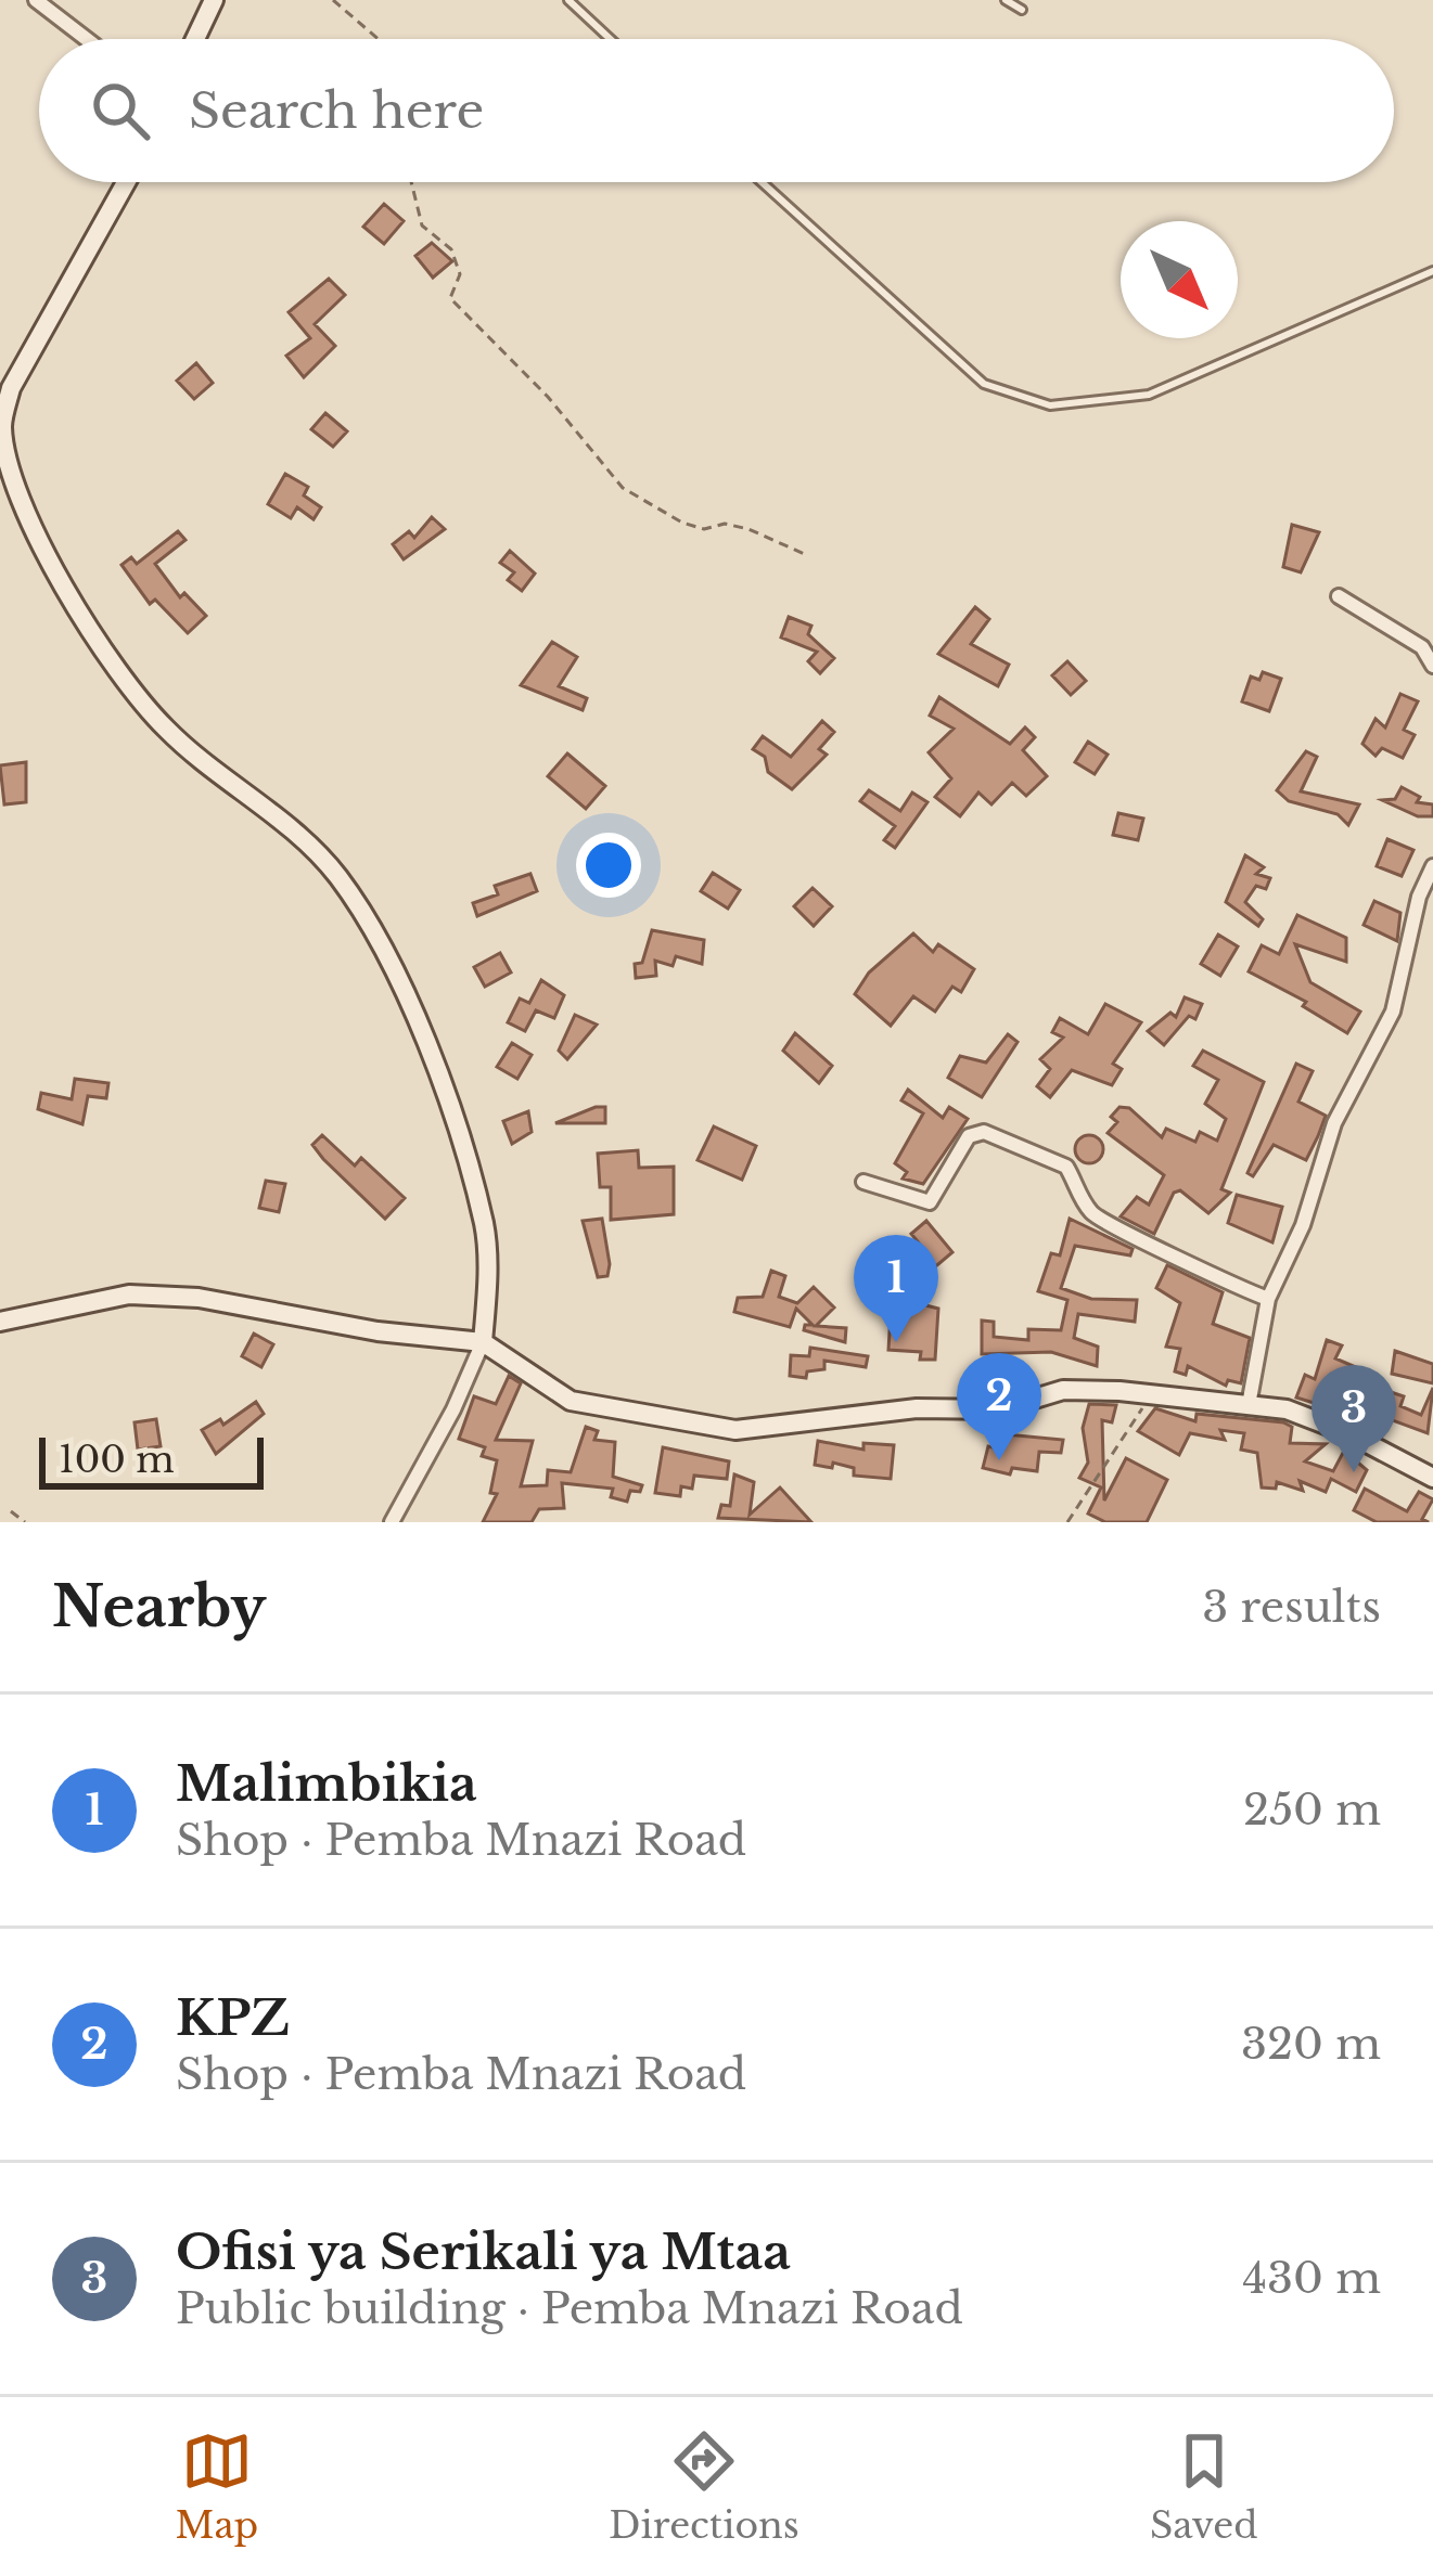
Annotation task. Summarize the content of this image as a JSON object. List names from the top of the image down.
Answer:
{
  "scale_bar": "100 m",
  "north": "bottom right",
  "page": {
    "search": "Search here",
    "pins": ["1", "2", "3"],
    "scale": "100 m",
    "heading": ["Nearby", "3 results"],
    "list": [
      {
        "mark": "1",
        "name": "Malimbikia",
        "note": "Shop · Pemba Mnazi Road",
        "value": "250 m"
      },
      {
        "mark": "2",
        "name": "KPZ",
        "note": "Shop · Pemba Mnazi Road",
        "value": "320 m"
      },
      {
        "mark": "3",
        "name": "Ofisi ya Serikali ya Mtaa",
        "note": "Public building · Pemba Mnazi Road",
        "value": "430 m"
      }
    ],
    "nav": ["Map", "Directions", "Saved"]
  }
}
